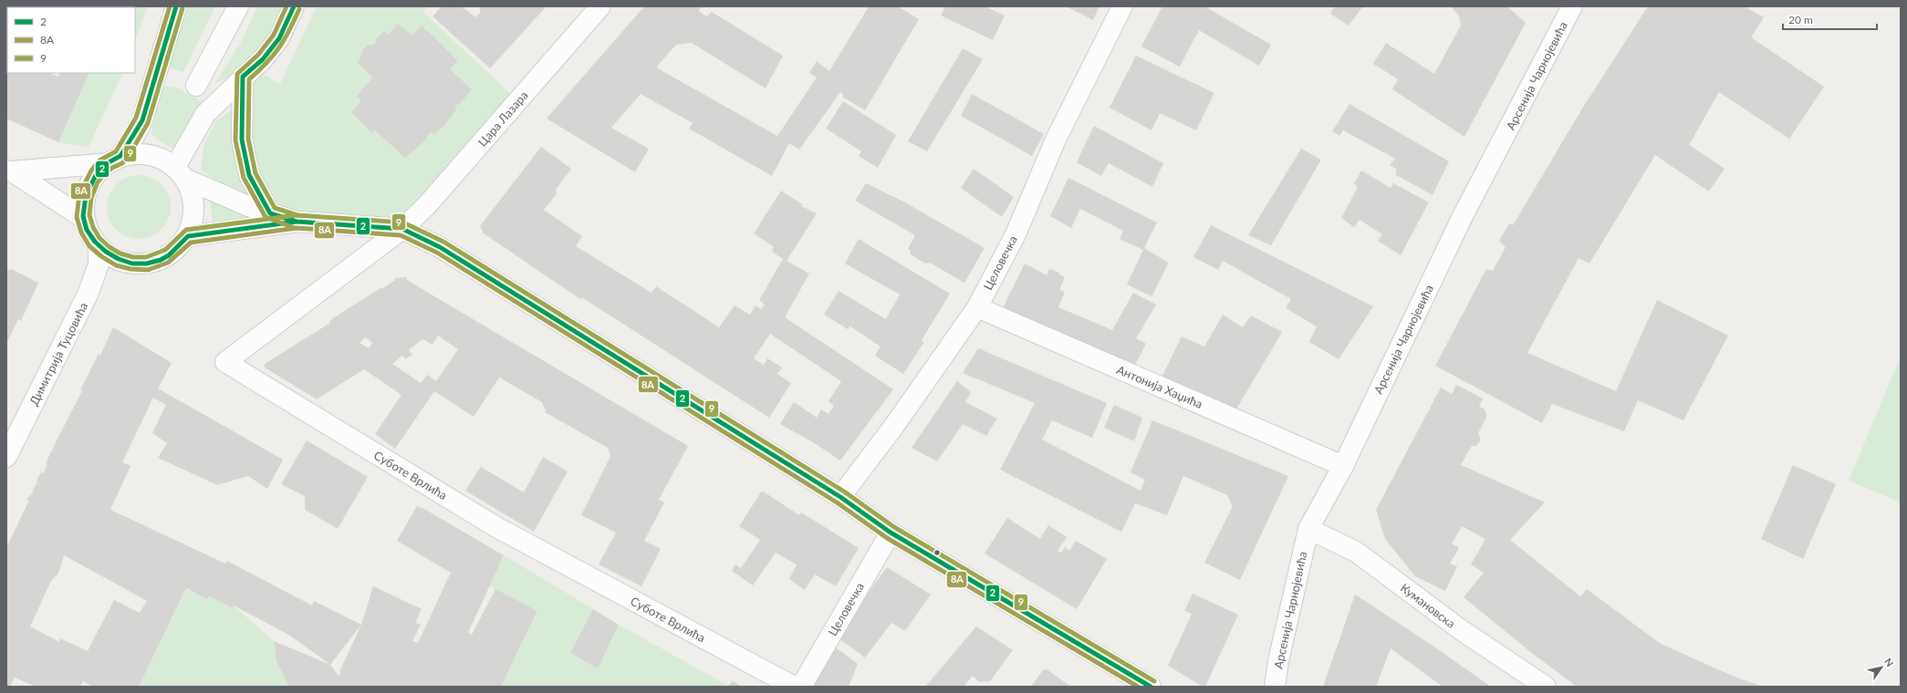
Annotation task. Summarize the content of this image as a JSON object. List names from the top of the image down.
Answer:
{
  "streets": {
    "street": [
      "Арсенија Чарнојевића",
      "Цара Лазара",
      "Целовечка",
      "Димитрија Туцовића",
      "Антонија Хаџића",
      "Суботе Врлића",
      "Кумановска"
    ]
  },
  "crossings": [
    ["Арсенија Чарнојевића", "Антонија Хаџића"],
    ["Арсенија Чарнојевића", "Кумановска"],
    ["Цара Лазара", "Суботе Врлића"],
    ["Целовечка", "Антонија Хаџића"]
  ],
  "lines": ["transit line 2", "transit line 8A", "transit line 9"],
  "legend": ["2", "8A", "9"],
  "scale_bar": "20 m",
  "north": "top right"
}
